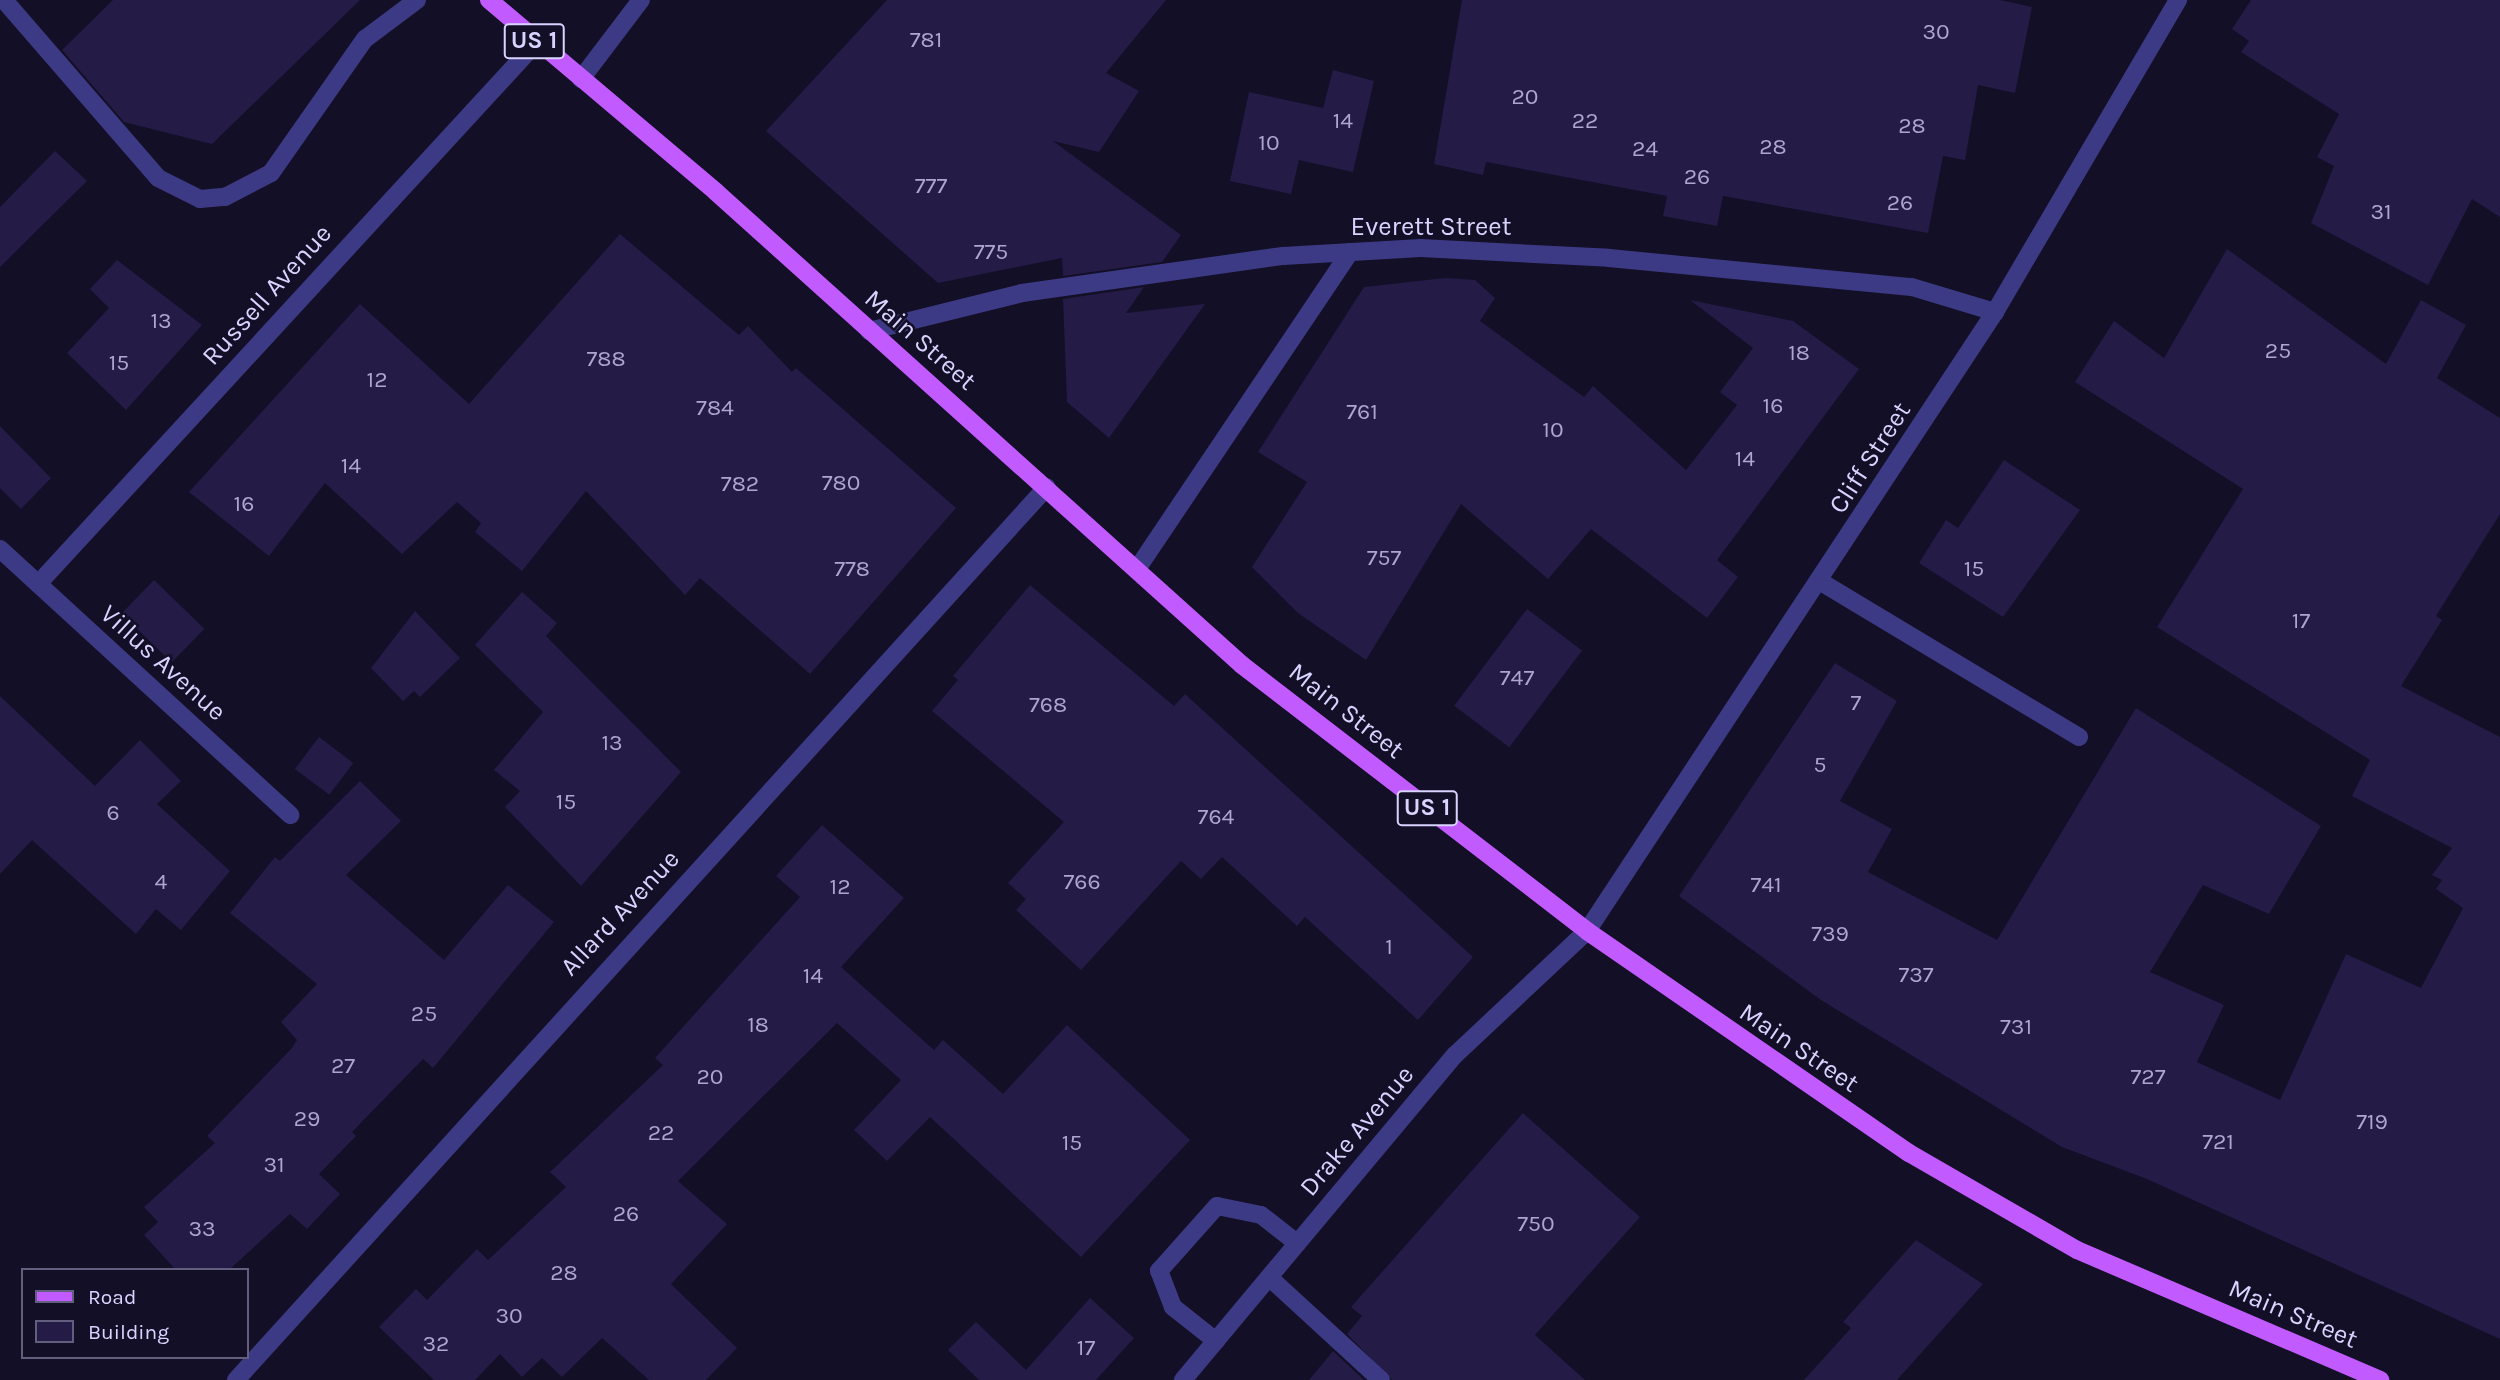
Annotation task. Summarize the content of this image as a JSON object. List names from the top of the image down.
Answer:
{
  "streets": {
    "main road": ["US 1", "Main Street"],
    "street": [
      "Everett Street",
      "Russell Avenue",
      "Cliff Street",
      "Villus Avenue",
      "Allard Avenue",
      "Drake Avenue"
    ]
  },
  "crossings": [
    ["Everett Street", "Main Street"],
    ["Everett Street", "Cliff Street"],
    ["Russell Avenue", "Main Street"],
    ["Russell Avenue", "Villus Avenue"],
    ["Main Street", "Cliff Street"],
    ["Main Street", "Allard Avenue"],
    ["Main Street", "Drake Avenue"],
    ["Cliff Street", "Drake Avenue"]
  ],
  "house_numbers": [
    "30",
    "781",
    "20",
    "14",
    "22",
    "28",
    "10",
    "28",
    "24",
    "26",
    "777",
    "26",
    "31",
    "775",
    "13",
    "25",
    "18",
    "788",
    "15",
    "12",
    "16",
    "784",
    "761",
    "10",
    "14",
    "14",
    "780",
    "782",
    "16",
    "757",
    "778",
    "15",
    "17",
    "747",
    "7",
    "768",
    "13",
    "5",
    "15",
    "6",
    "764",
    "4",
    "766",
    "741",
    "12",
    "739",
    "1",
    "737",
    "14",
    "25",
    "18",
    "731",
    "27",
    "20",
    "727",
    "29",
    "719",
    "22",
    "721",
    "15",
    "31",
    "26",
    "750",
    "33",
    "28",
    "30",
    "32",
    "17"
  ],
  "legend": ["Road", "Building"]
}
